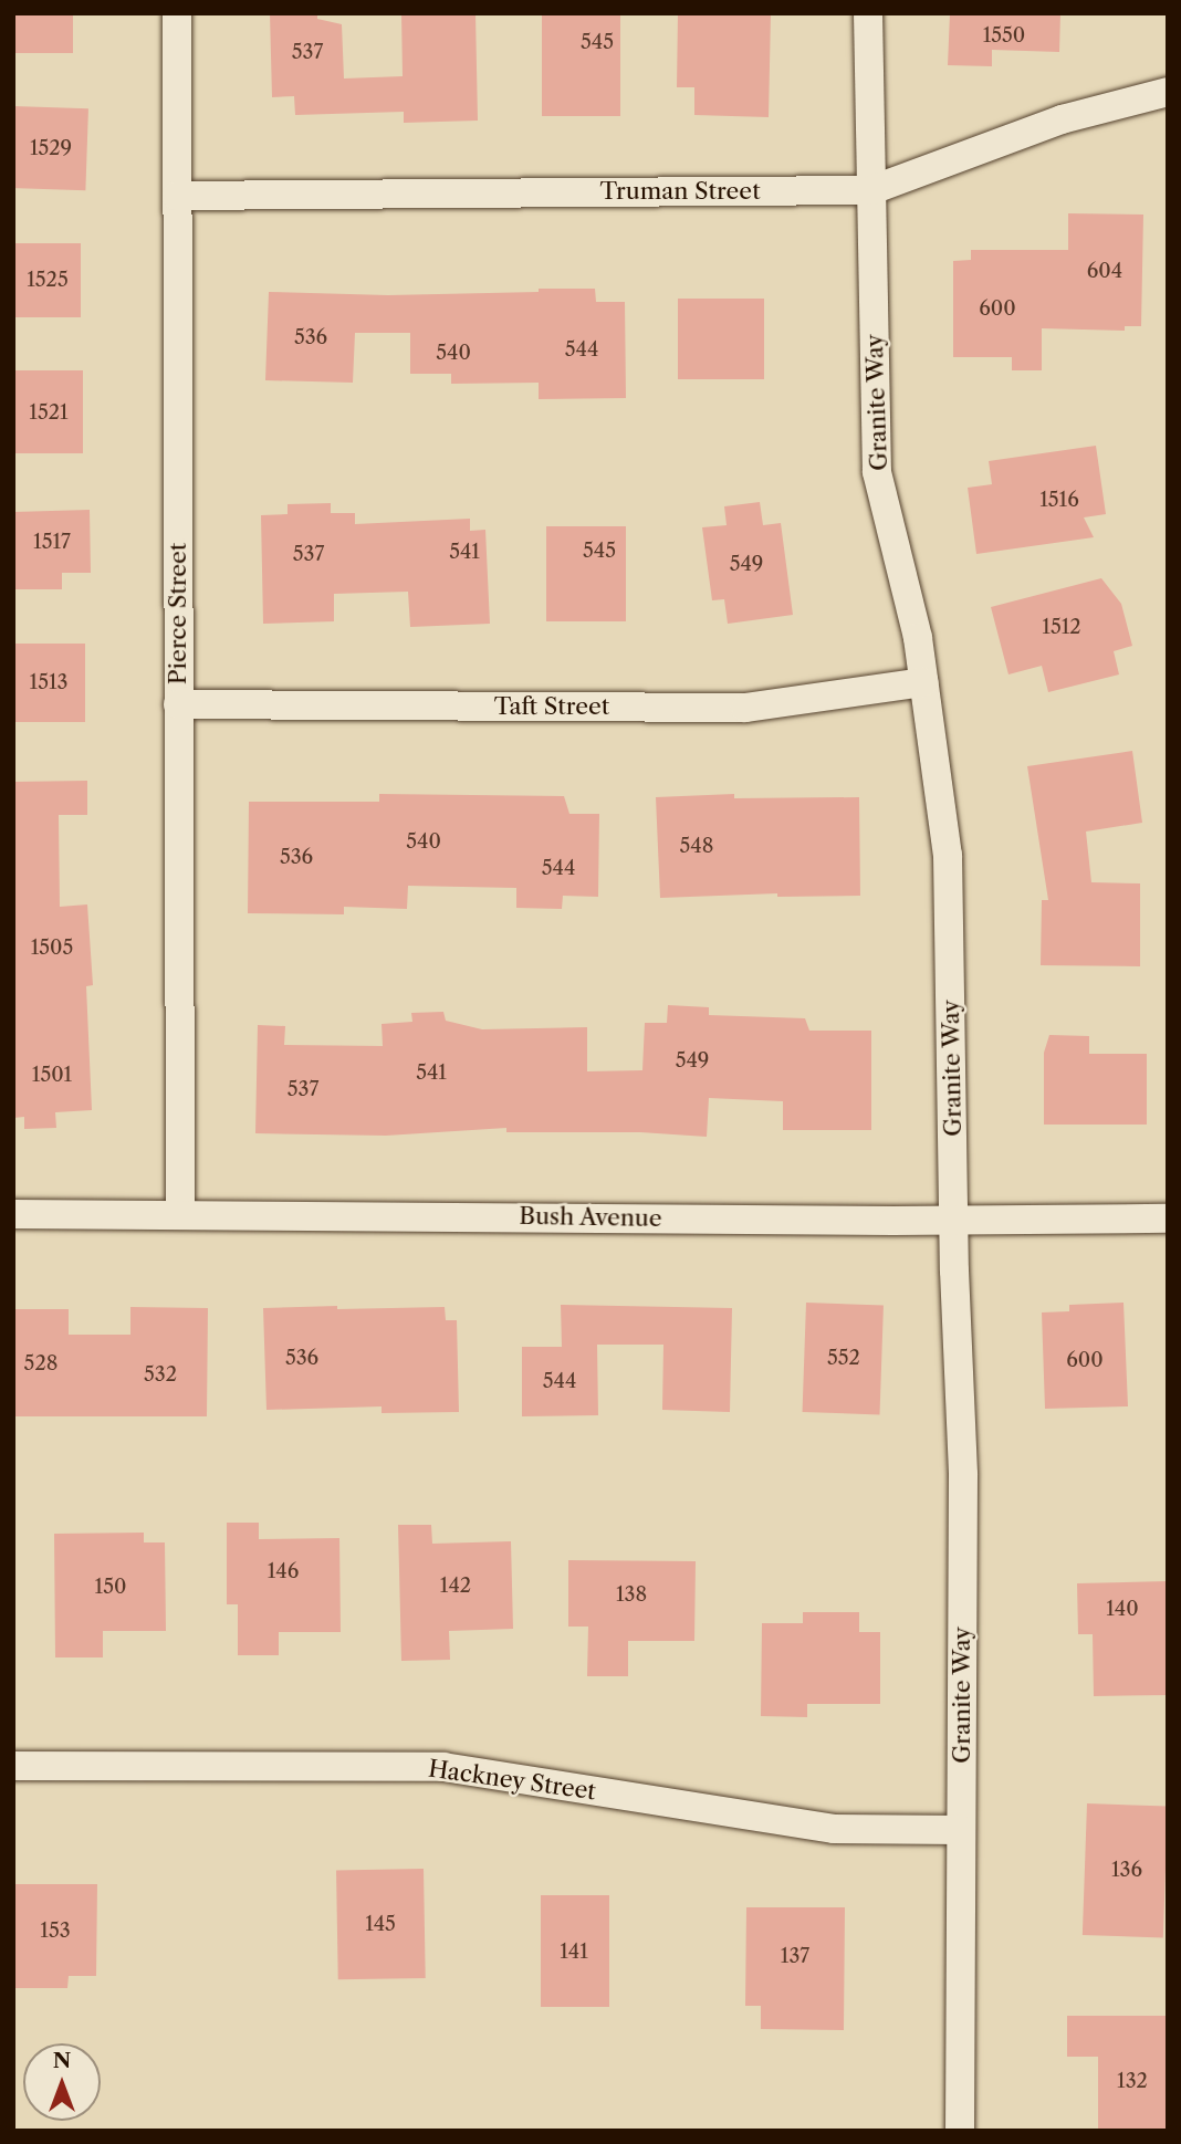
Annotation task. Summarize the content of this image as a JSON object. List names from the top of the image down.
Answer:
{
  "streets": {
    "street": [
      "Truman Street",
      "Granite Way",
      "Pierce Street",
      "Taft Street",
      "Bush Avenue",
      "Hackney Street"
    ]
  },
  "crossings": [
    ["Truman Street", "Granite Way"],
    ["Truman Street", "Pierce Street"],
    ["Granite Way", "Taft Street"],
    ["Granite Way", "Bush Avenue"],
    ["Granite Way", "Hackney Street"],
    ["Pierce Street", "Taft Street"],
    ["Pierce Street", "Bush Avenue"]
  ],
  "house_numbers": [
    "1550",
    "545",
    "537",
    "1529",
    "604",
    "1525",
    "600",
    "536",
    "544",
    "540",
    "1521",
    "1516",
    "1517",
    "545",
    "541",
    "537",
    "549",
    "1512",
    "1513",
    "540",
    "548",
    "536",
    "544",
    "1505",
    "549",
    "541",
    "1501",
    "537",
    "536",
    "552",
    "600",
    "528",
    "532",
    "544",
    "146",
    "142",
    "150",
    "138",
    "140",
    "136",
    "145",
    "153",
    "141",
    "137",
    "132"
  ],
  "north": "top"
}
